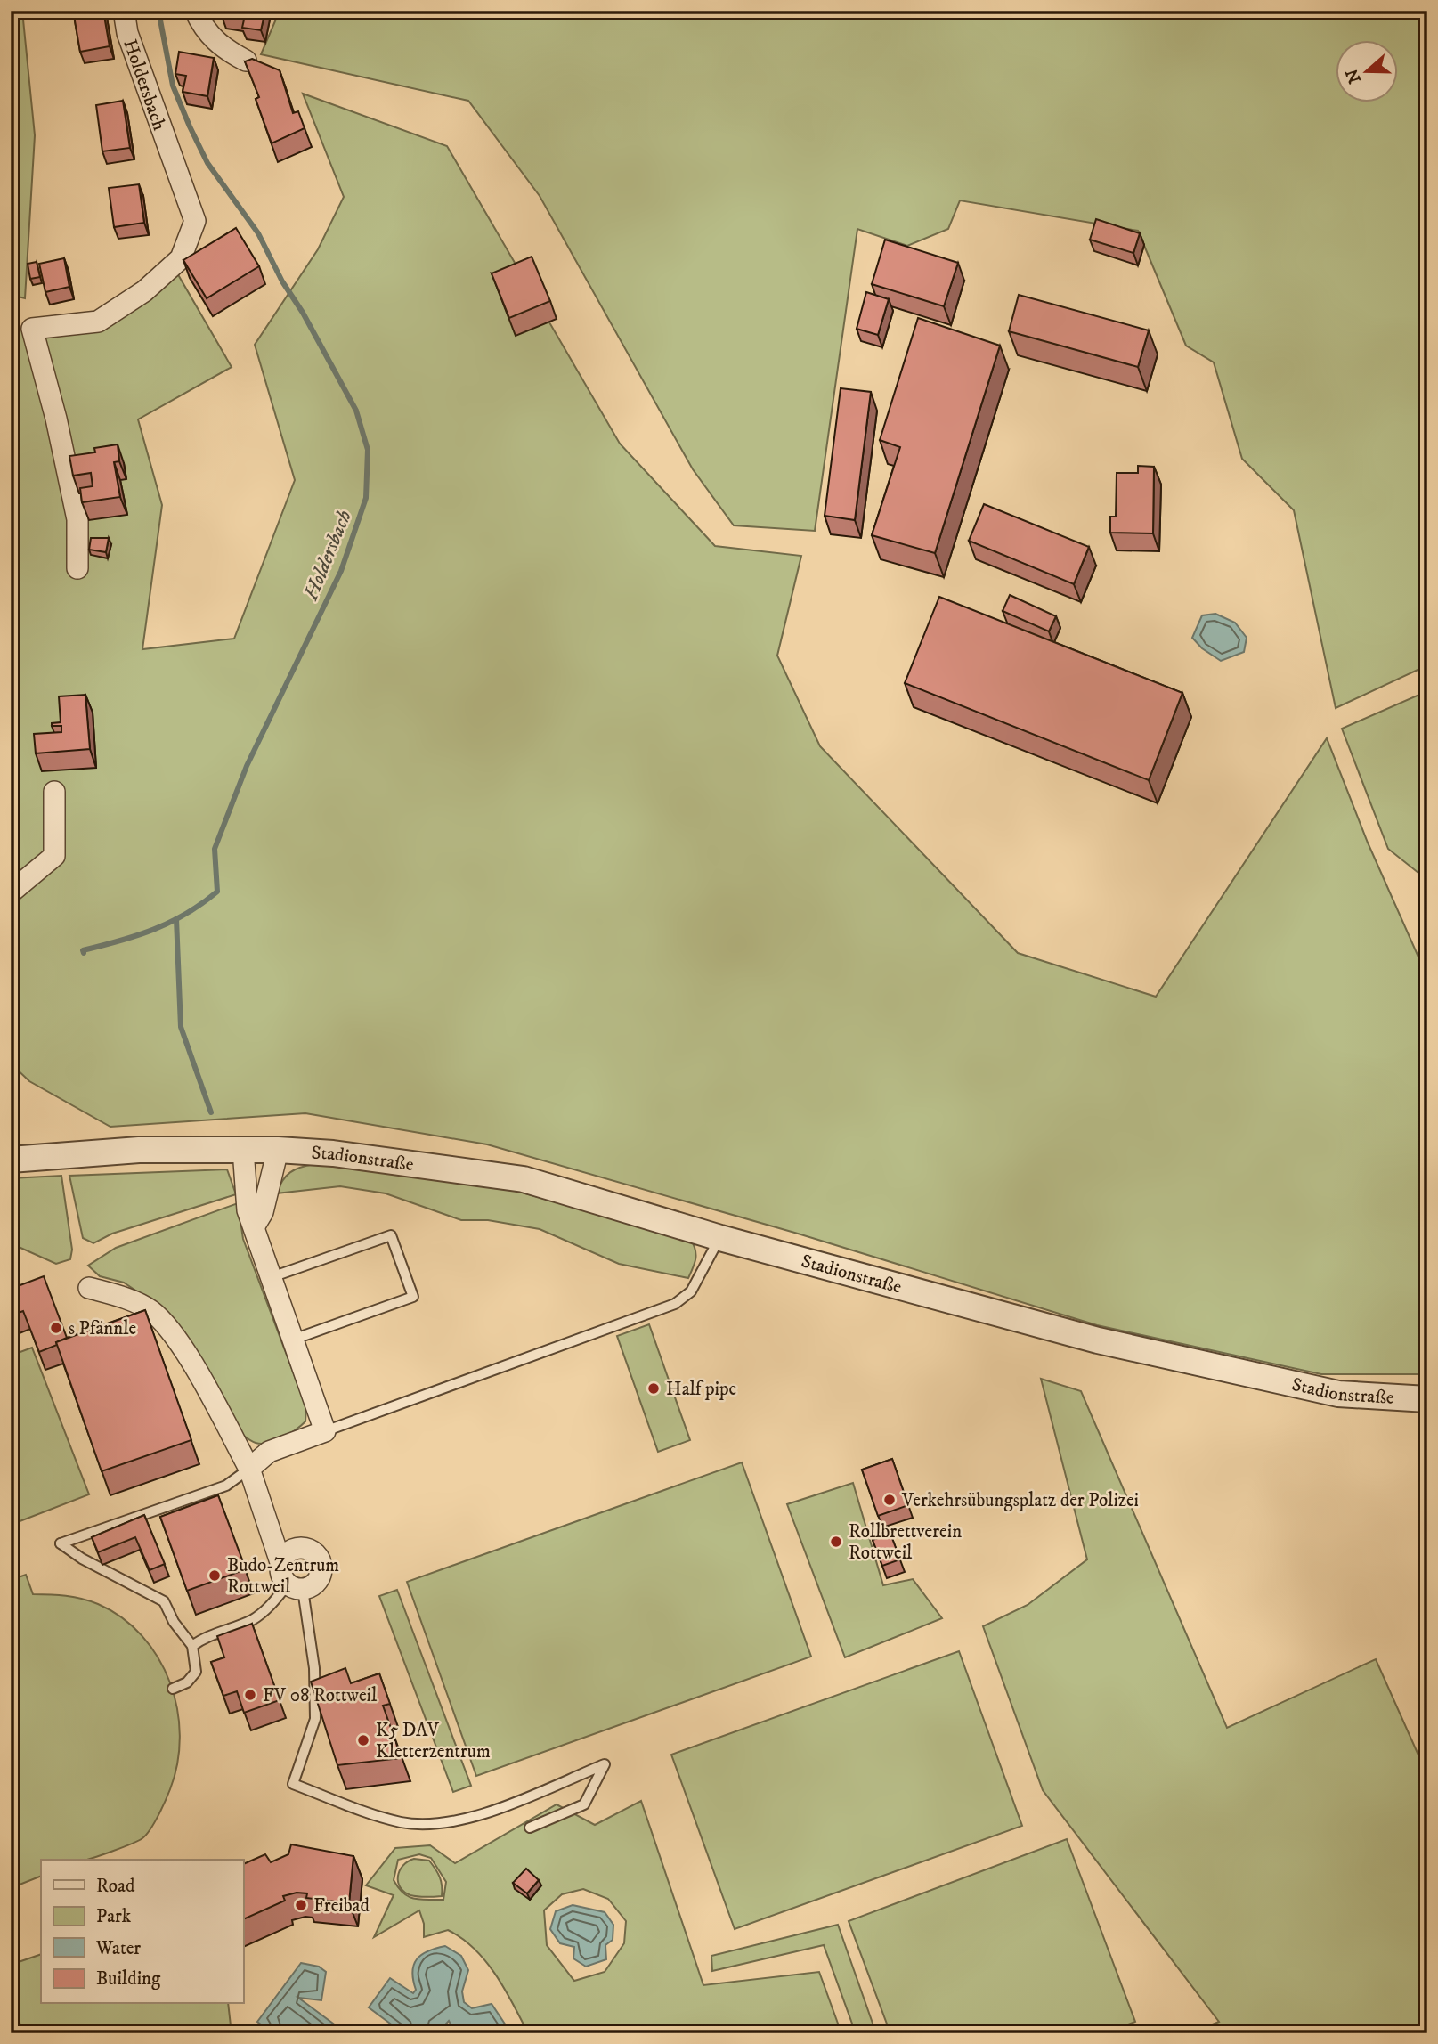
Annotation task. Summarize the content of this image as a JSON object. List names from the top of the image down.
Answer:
{
  "streets": {
    "street": ["Holdersbach", "Stadionstraße"]
  },
  "water": ["Holdersbach"],
  "places": [
    "s Pfännle",
    "Half pipe",
    "Verkehrsübungsplatz der Polizei",
    "Rollbrettverein Rottweil",
    "Budo-Zentrum Rottweil",
    "FV 08 Rottweil",
    "K5 DAV Kletterzentrum",
    "Freibad"
  ],
  "legend": [
    "Road",
    "Park",
    "Water",
    "Building"
  ],
  "north": "left"
}
